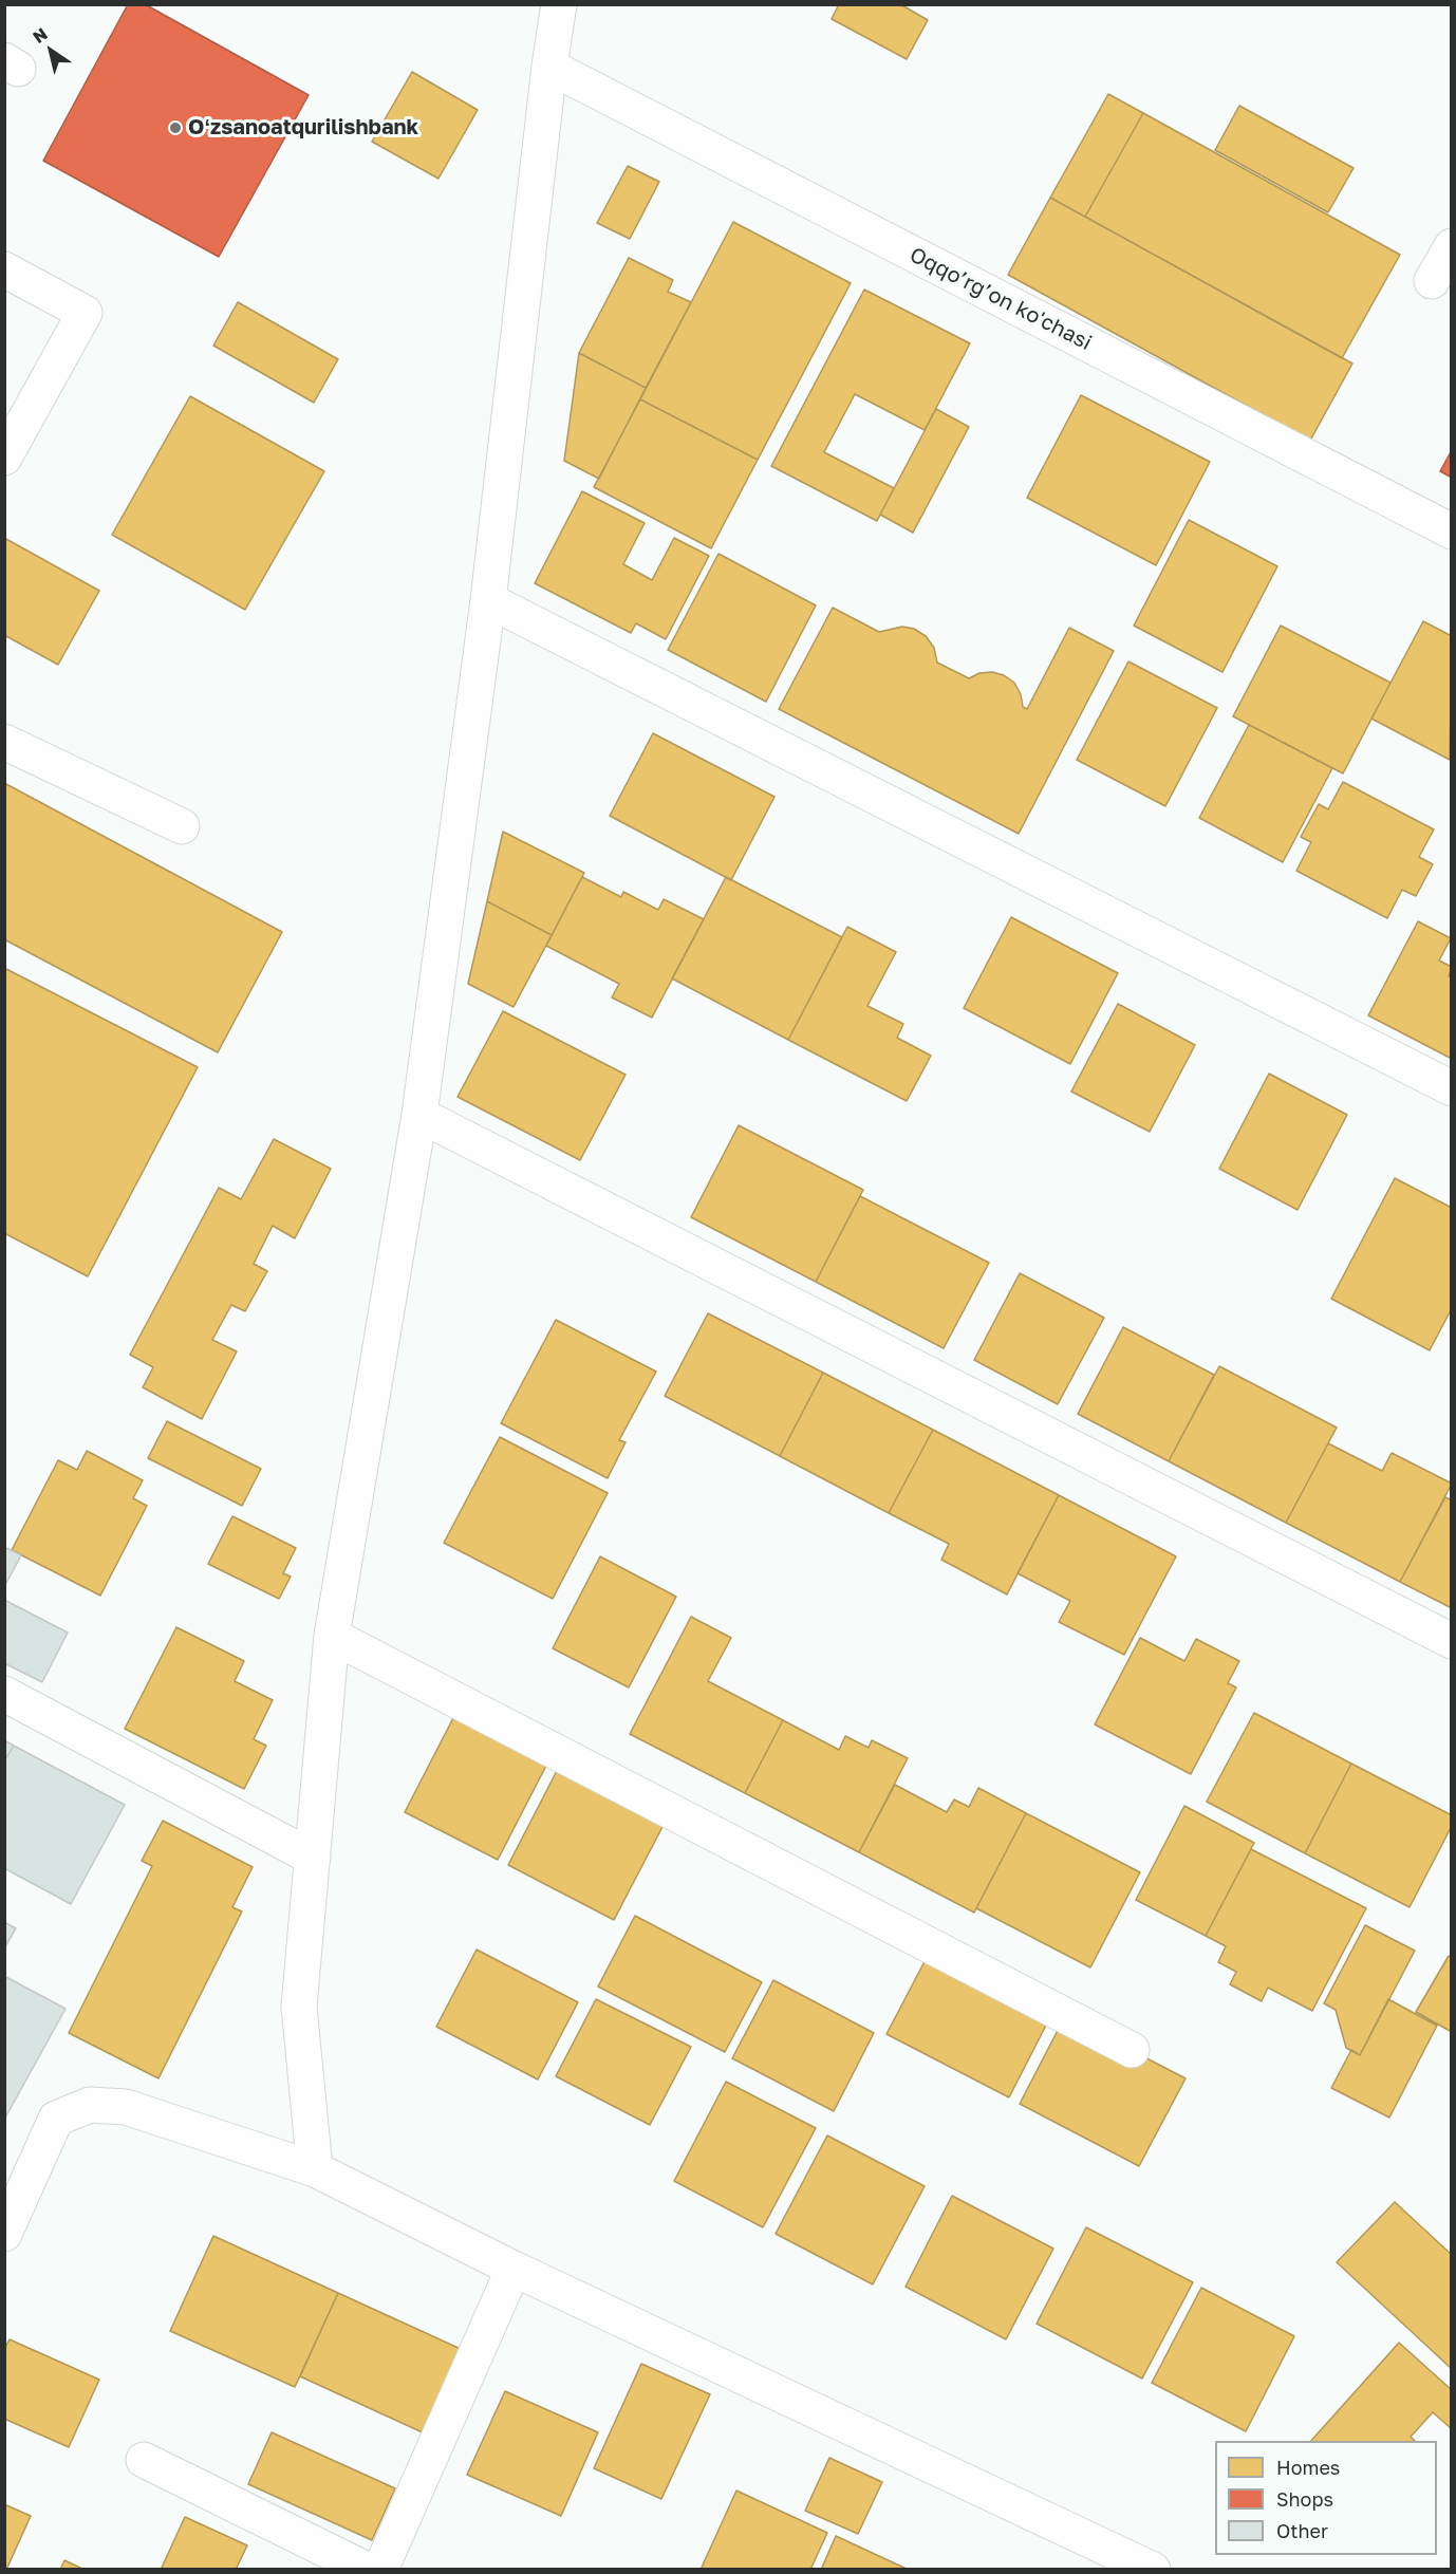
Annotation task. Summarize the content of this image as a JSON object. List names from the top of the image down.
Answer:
{
  "streets": {
    "street": ["Oqqo’rg’on ko'chasi"]
  },
  "places": ["Oʻzsanoatqurilishbank"],
  "legend": ["Homes", "Shops", "Other"],
  "north": "top left"
}
